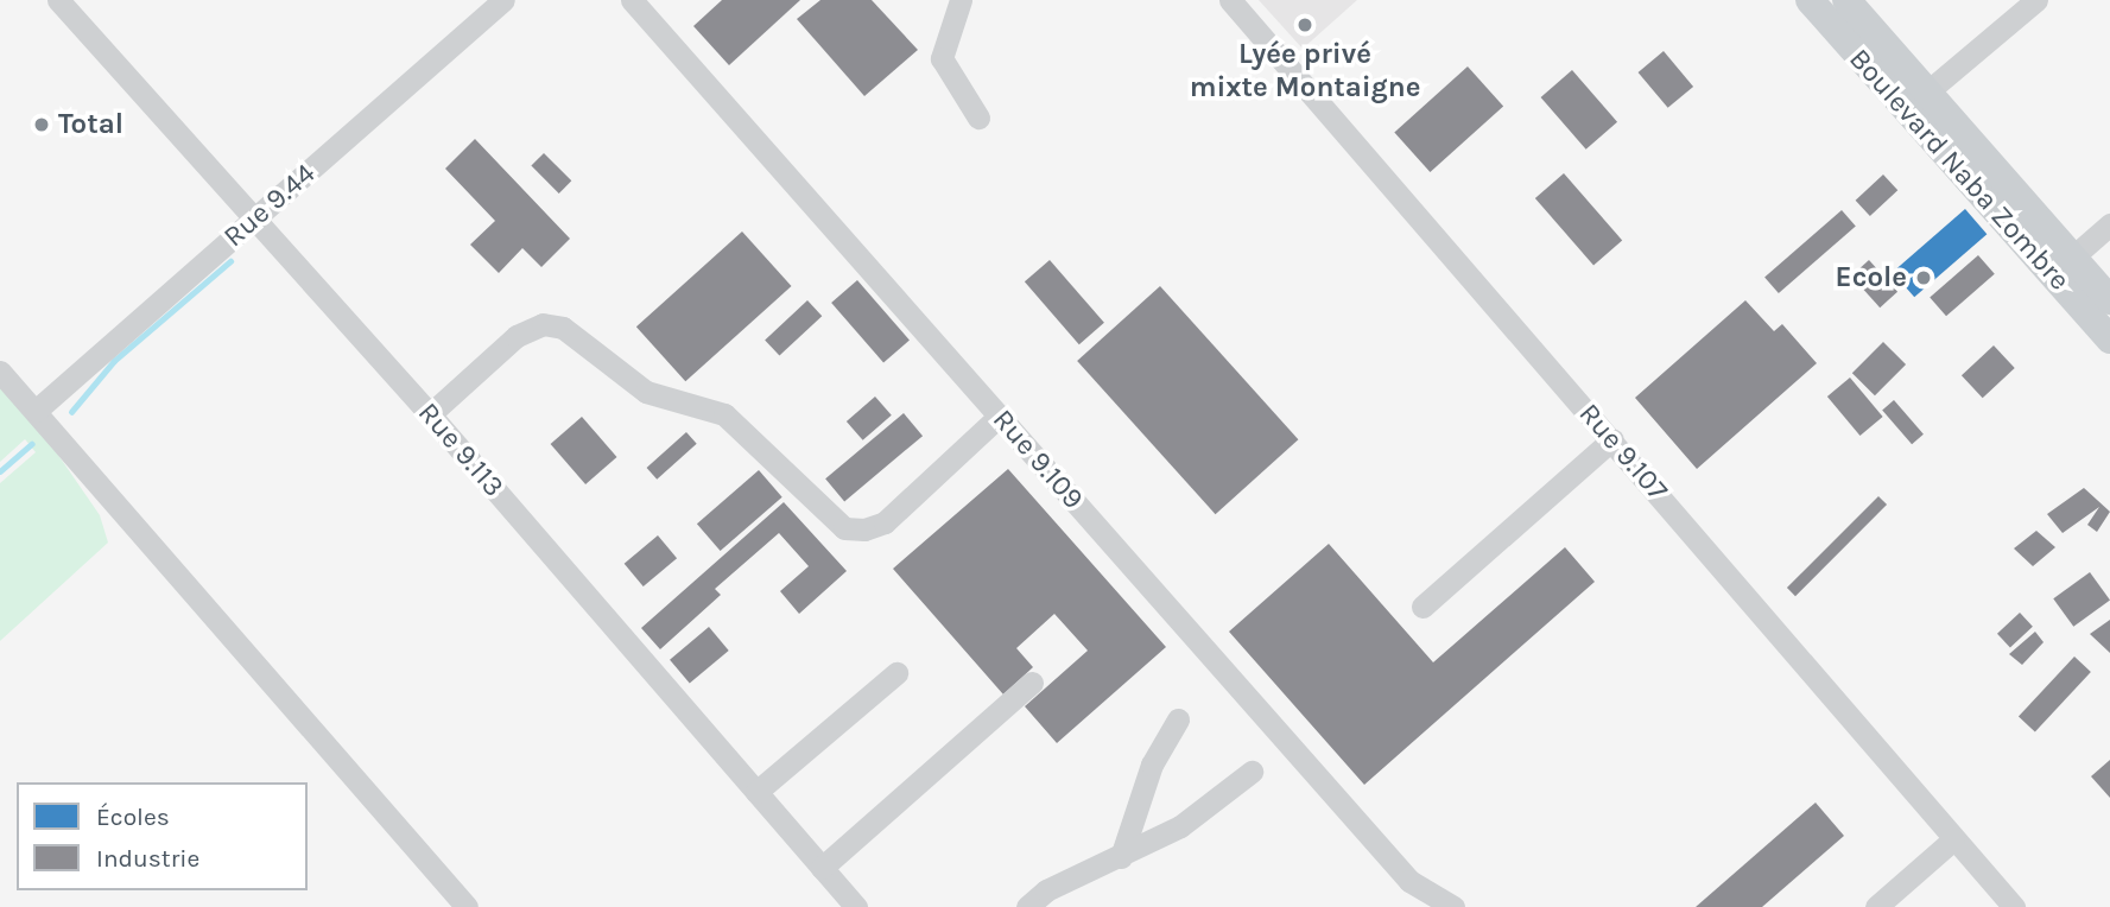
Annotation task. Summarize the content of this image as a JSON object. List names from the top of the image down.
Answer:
{
  "streets": {
    "main road": ["Boulevard Naba Zombre"],
    "street": [
      "Rue 9.44",
      "Rue 9.113",
      "Rue 9.107",
      "Rue 9.109"
    ]
  },
  "crossings": [
    ["Rue 9.44", "Rue 9.113"]
  ],
  "places": ["Lyée privé mixte Montaigne", "Total", "Ecole"],
  "legend": ["Écoles", "Industrie"]
}
